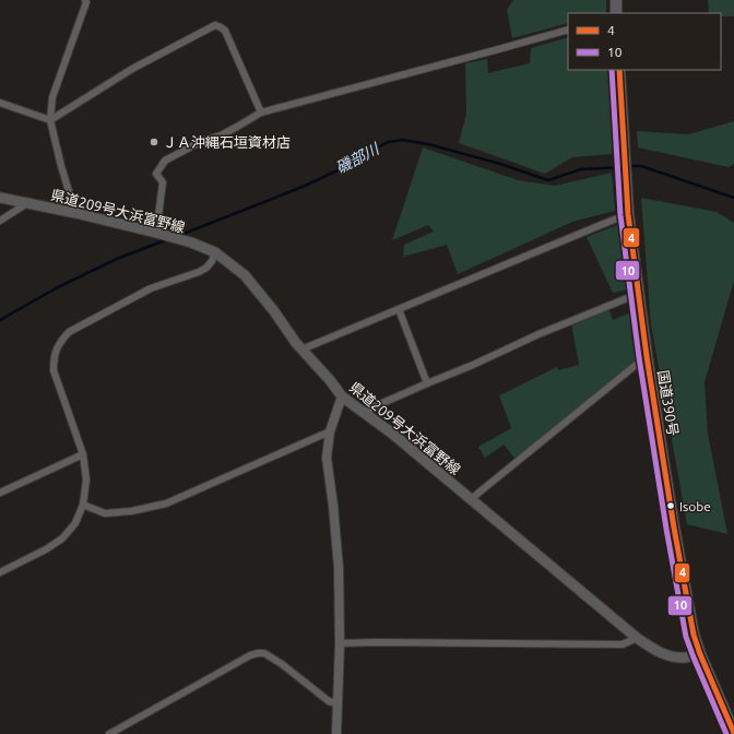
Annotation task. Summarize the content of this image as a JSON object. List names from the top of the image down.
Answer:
{
  "streets": {
    "highway": ["国道390号"],
    "main road": ["県道209号大浜富野線"]
  },
  "crossings": [
    ["県道209号大浜富野線", "国道390号"]
  ],
  "water": ["磯部川"],
  "places": ["ＪＡ沖縄石垣資材店", "Isobe"],
  "lines": ["transit line 4", "transit line 10"],
  "legend": ["4", "10"]
}
